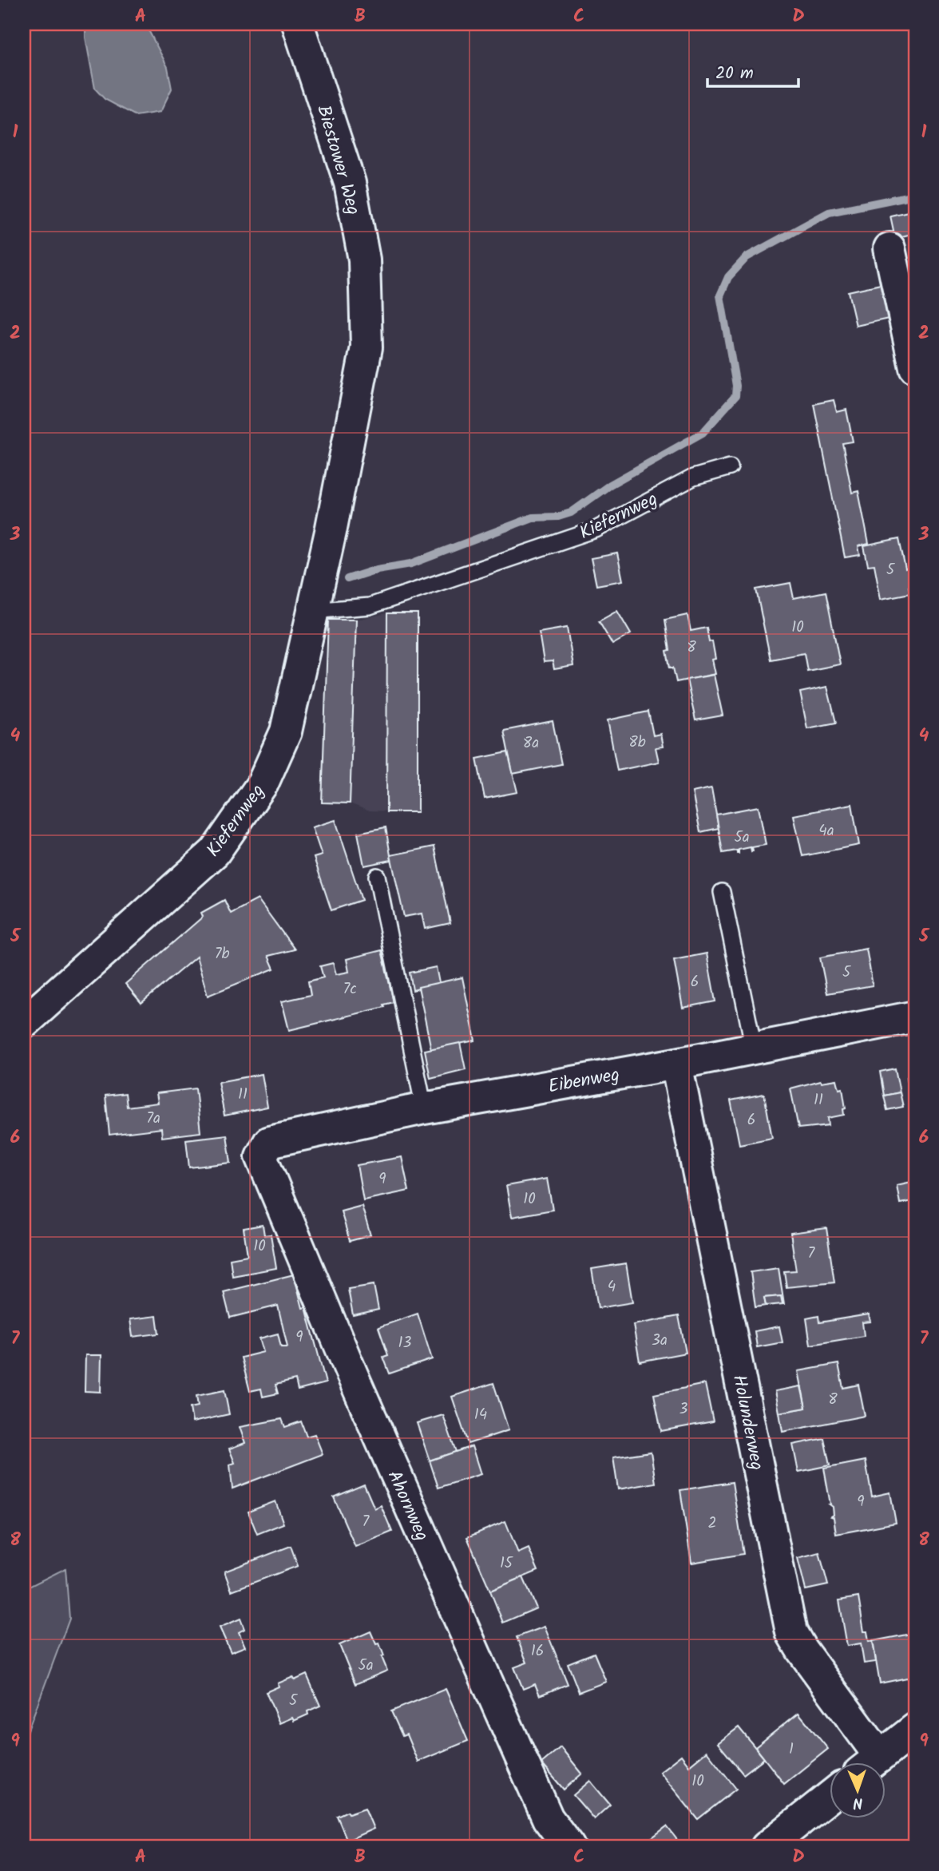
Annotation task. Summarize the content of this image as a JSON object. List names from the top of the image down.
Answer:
{
  "streets": {
    "street": [
      "Biestower Weg",
      "Kiefernweg",
      "Eibenweg",
      "Holunderweg",
      "Ahornweg"
    ]
  },
  "crossings": [
    ["Biestower Weg", "Kiefernweg"],
    ["Eibenweg", "Holunderweg"],
    ["Eibenweg", "Ahornweg"]
  ],
  "house_numbers": [
    "5",
    "10",
    "8",
    "8b",
    "8a",
    "4a",
    "5a",
    "7b",
    "5",
    "6",
    "7c",
    "11",
    "11",
    "7a",
    "6",
    "9",
    "10",
    "10",
    "7",
    "4",
    "9",
    "3a",
    "13",
    "8",
    "3",
    "14",
    "9",
    "7",
    "2",
    "15",
    "16",
    "5a",
    "5",
    "1",
    "10"
  ],
  "scale_bar": "20 m",
  "north": "bottom",
  "grid": {
    "columns": [
      "A",
      "B",
      "C",
      "D"
    ],
    "rows": [
      "1",
      "2",
      "3",
      "4",
      "5",
      "6",
      "7",
      "8",
      "9"
    ]
  }
}
